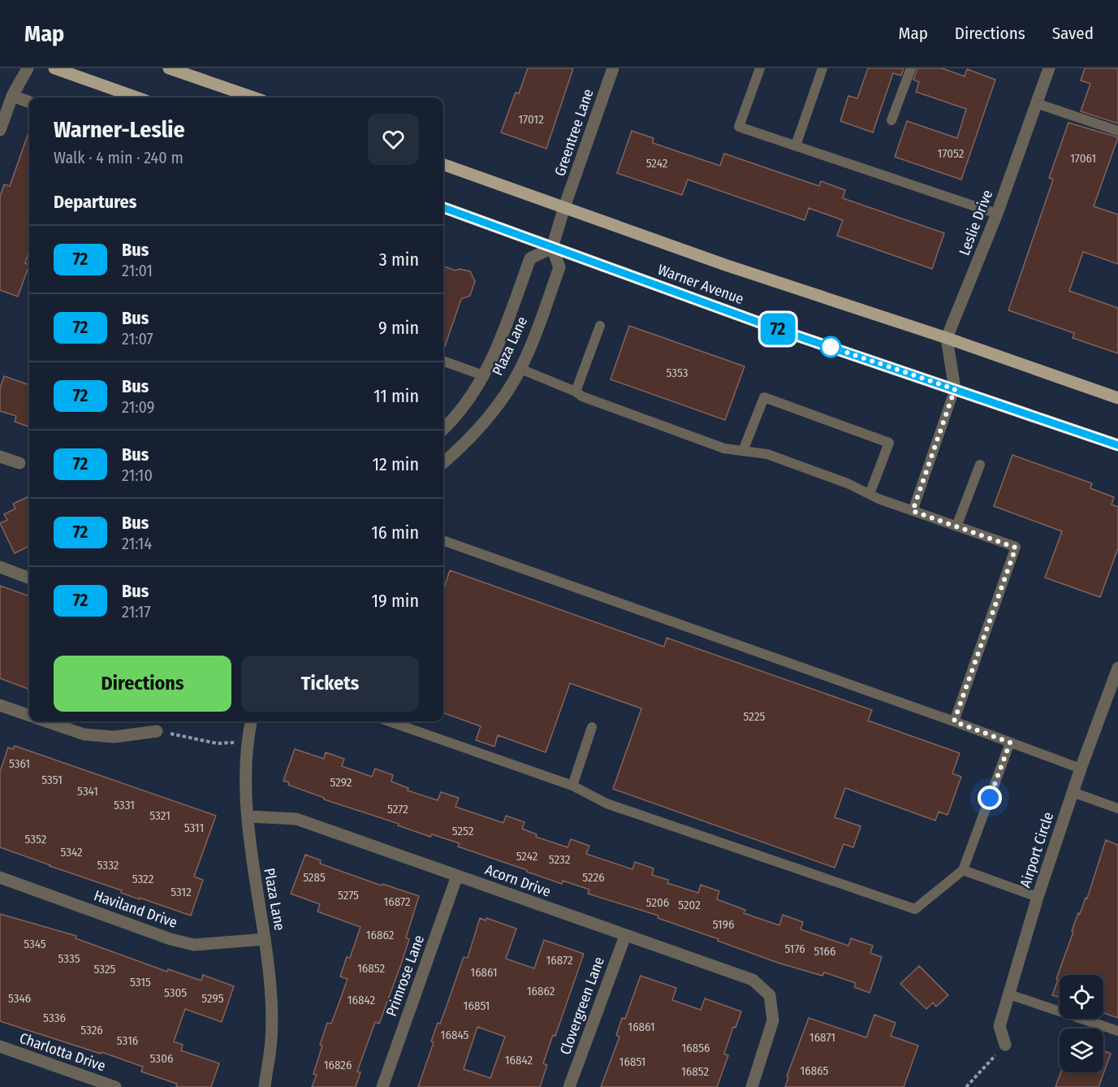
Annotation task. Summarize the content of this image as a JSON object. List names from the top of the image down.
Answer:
{
  "streets": {
    "main road": ["Warner Avenue"],
    "street": [
      "Greentree Lane",
      "Leslie Drive",
      "Plaza Lane",
      "Airport Circle",
      "Acorn Drive",
      "Haviland Drive",
      "Primrose Lane",
      "Clovergreen Lane",
      "Charlotta Drive"
    ]
  },
  "crossings": [
    ["Greentree Lane", "Warner Avenue"],
    ["Leslie Drive", "Warner Avenue"],
    ["Warner Avenue", "Plaza Lane"],
    ["Plaza Lane", "Acorn Drive"],
    ["Plaza Lane", "Haviland Drive"],
    ["Acorn Drive", "Primrose Lane"],
    ["Acorn Drive", "Clovergreen Lane"]
  ],
  "lines": ["bus line 72"],
  "house_numbers": [
    "17012",
    "17052",
    "17061",
    "5242",
    "5353",
    "5225",
    "5361",
    "5351",
    "5292",
    "5341",
    "5331",
    "5272",
    "5321",
    "5311",
    "5252",
    "5352",
    "5342",
    "5242",
    "5232",
    "5332",
    "5285",
    "5226",
    "5322",
    "5312",
    "5275",
    "16872",
    "5206",
    "5202",
    "5196",
    "16862",
    "5345",
    "5176",
    "5166",
    "5335",
    "16872",
    "16852",
    "5325",
    "16861",
    "5315",
    "16862",
    "5305",
    "5346",
    "5295",
    "16842",
    "16851",
    "5336",
    "16861",
    "5326",
    "16845",
    "16871",
    "5316",
    "16856",
    "5306",
    "16842",
    "16851",
    "16826",
    "16865",
    "16852"
  ],
  "page": {
    "header": "Map",
    "nav": ["Map", "Directions", "Saved"],
    "on_map": "72",
    "heading": [
      ["Warner-Leslie", "Walk · 4 min · 240 m"],
      "Departures"
    ],
    "list": [
      {
        "mark": "72",
        "name": "Bus",
        "note": "21:01",
        "value": "3 min"
      },
      {
        "mark": "72",
        "name": "Bus",
        "note": "21:07",
        "value": "9 min"
      },
      {
        "mark": "72",
        "name": "Bus",
        "note": "21:09",
        "value": "11 min"
      },
      {
        "mark": "72",
        "name": "Bus",
        "note": "21:10",
        "value": "12 min"
      },
      {
        "mark": "72",
        "name": "Bus",
        "note": "21:14",
        "value": "16 min"
      },
      {
        "mark": "72",
        "name": "Bus",
        "note": "21:17",
        "value": "19 min"
      }
    ],
    "buttons": ["Directions", "Tickets"]
  }
}
